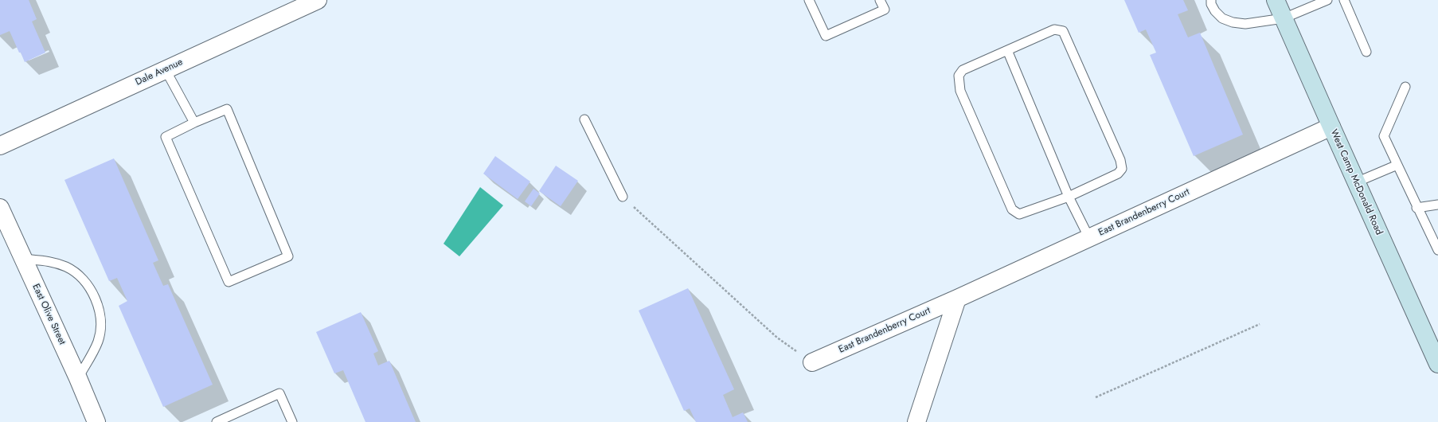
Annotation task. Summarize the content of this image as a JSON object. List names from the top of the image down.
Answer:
{
  "streets": {
    "main road": ["West Camp McDonald Road"],
    "street": ["Dale Avenue", "East Brandenberry Court", "East Olive Street"]
  },
  "crossings": [
    ["West Camp McDonald Road", "East Brandenberry Court"]
  ]
}
